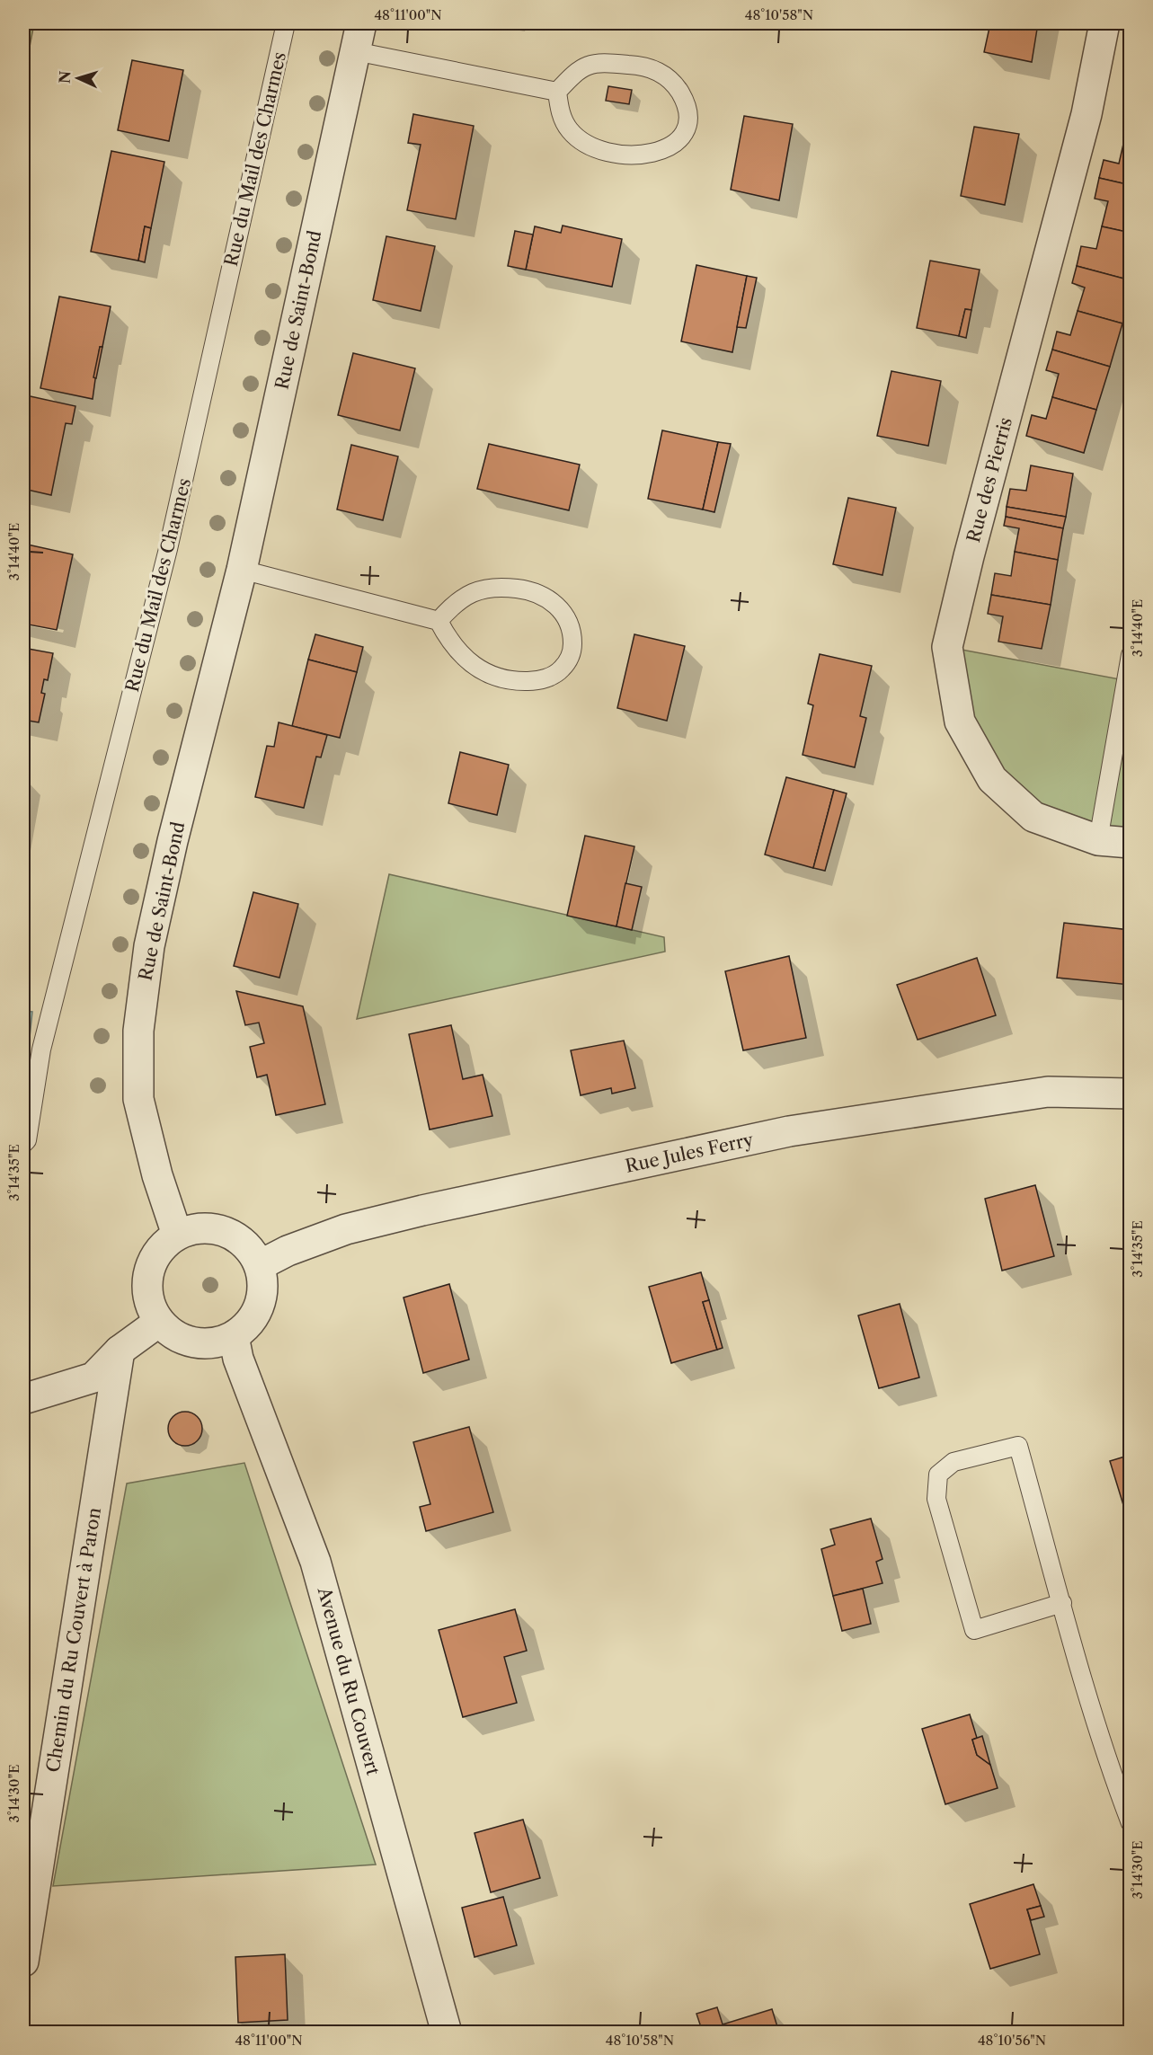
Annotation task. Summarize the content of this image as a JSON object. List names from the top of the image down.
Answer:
{
  "streets": {
    "street": [
      "Rue de Saint-Bond",
      "Rue des Pierris",
      "Rue Jules Ferry",
      "Chemin du Ru Couvert à Paron",
      "Avenue du Ru Couvert"
    ],
    "lane": ["Rue du Mail des Charmes"]
  },
  "crossings": [
    ["Rue de Saint-Bond", "Rue Jules Ferry"],
    ["Rue de Saint-Bond", "Avenue du Ru Couvert"],
    ["Rue Jules Ferry", "Avenue du Ru Couvert"]
  ],
  "north": "left",
  "coordinates": [
    "48°11'00\"N",
    "48°10'58\"N",
    "3°14'40\"E",
    "3°14'35\"E",
    "3°14'30\"E",
    "48°10'56\"N"
  ]
}
